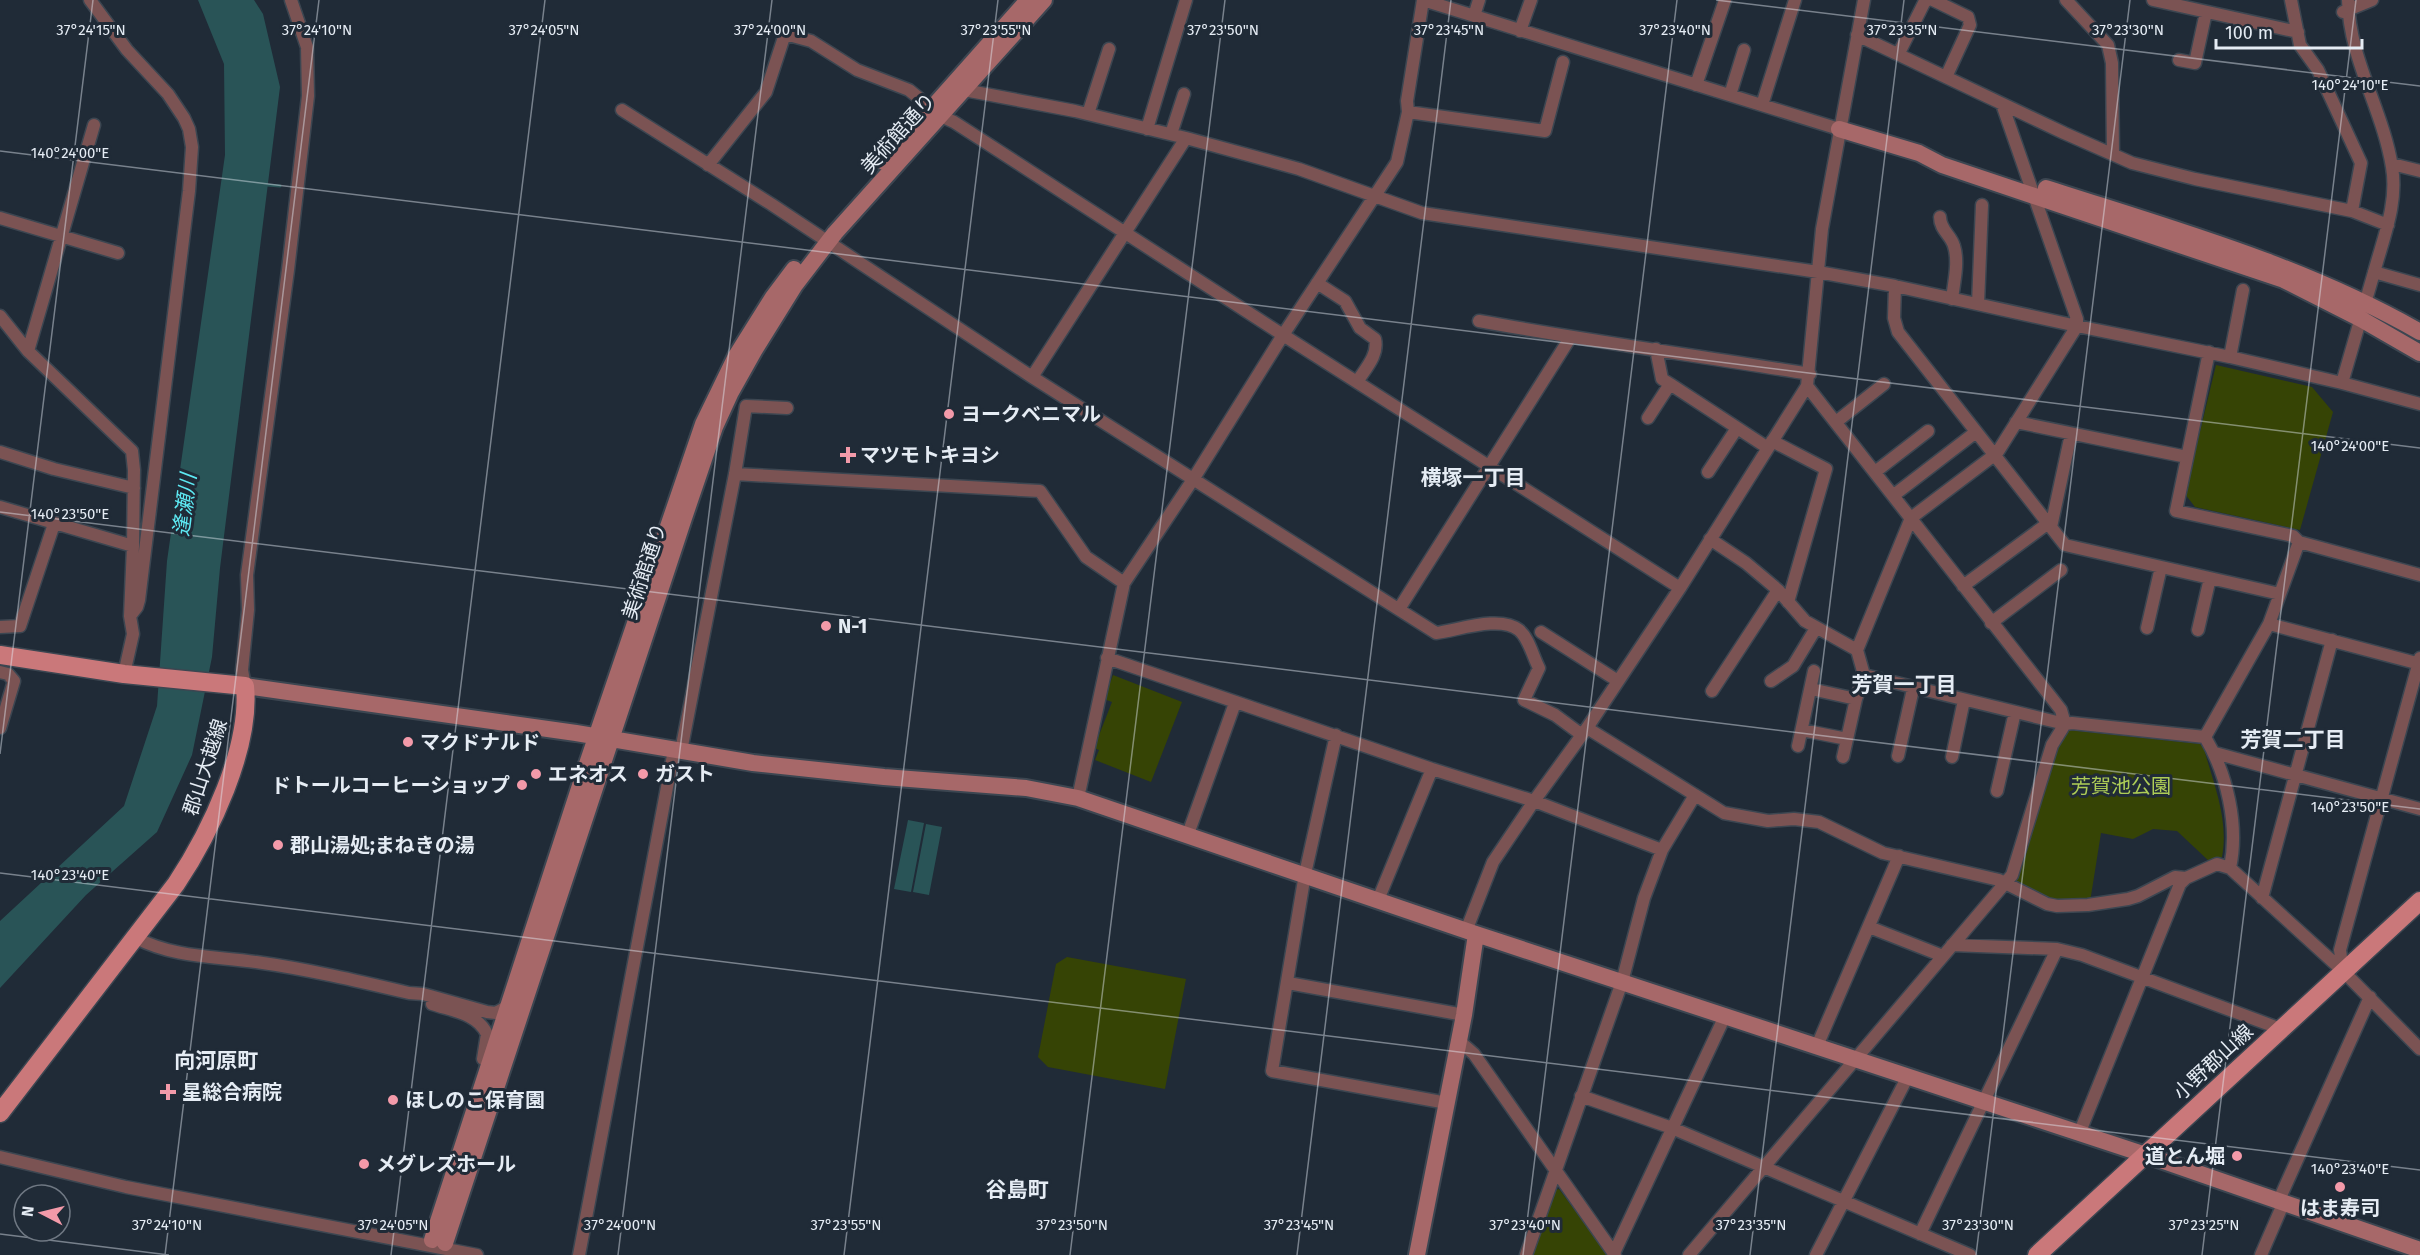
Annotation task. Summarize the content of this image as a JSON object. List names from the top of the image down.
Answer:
{
  "streets": {
    "main road": ["郡山大越線", "小野郡山線"],
    "street": ["美術館通り"]
  },
  "districts": [
    "横塚一丁目",
    "芳賀一丁目",
    "芳賀二丁目",
    "向河原町",
    "谷島町"
  ],
  "water": ["逢瀬川"],
  "parks": ["芳賀池公園"],
  "places": {
    "other": [
      "ヨークベニマル",
      "N-1",
      "マクドナルド",
      "エネオス",
      "ガスト",
      "ドトールコーヒーショップ",
      "郡山湯処;まねきの湯",
      "ほしのこ保育園",
      "道とん堀",
      "メグレズホール",
      "はま寿司"
    ],
    "health": ["マツモトキヨシ", "星総合病院"]
  },
  "scale_bar": "100 m",
  "north": "left",
  "coordinates": [
    "37°24'15\"N",
    "37°24'10\"N",
    "37°24'05\"N",
    "37°24'00\"N",
    "37°23'55\"N",
    "37°23'50\"N",
    "37°23'45\"N",
    "37°23'40\"N",
    "37°23'35\"N",
    "37°23'30\"N",
    "140°24'10\"E",
    "140°24'00\"E",
    "140°23'50\"E",
    "140°23'40\"E",
    "37°23'25\"N"
  ]
}
